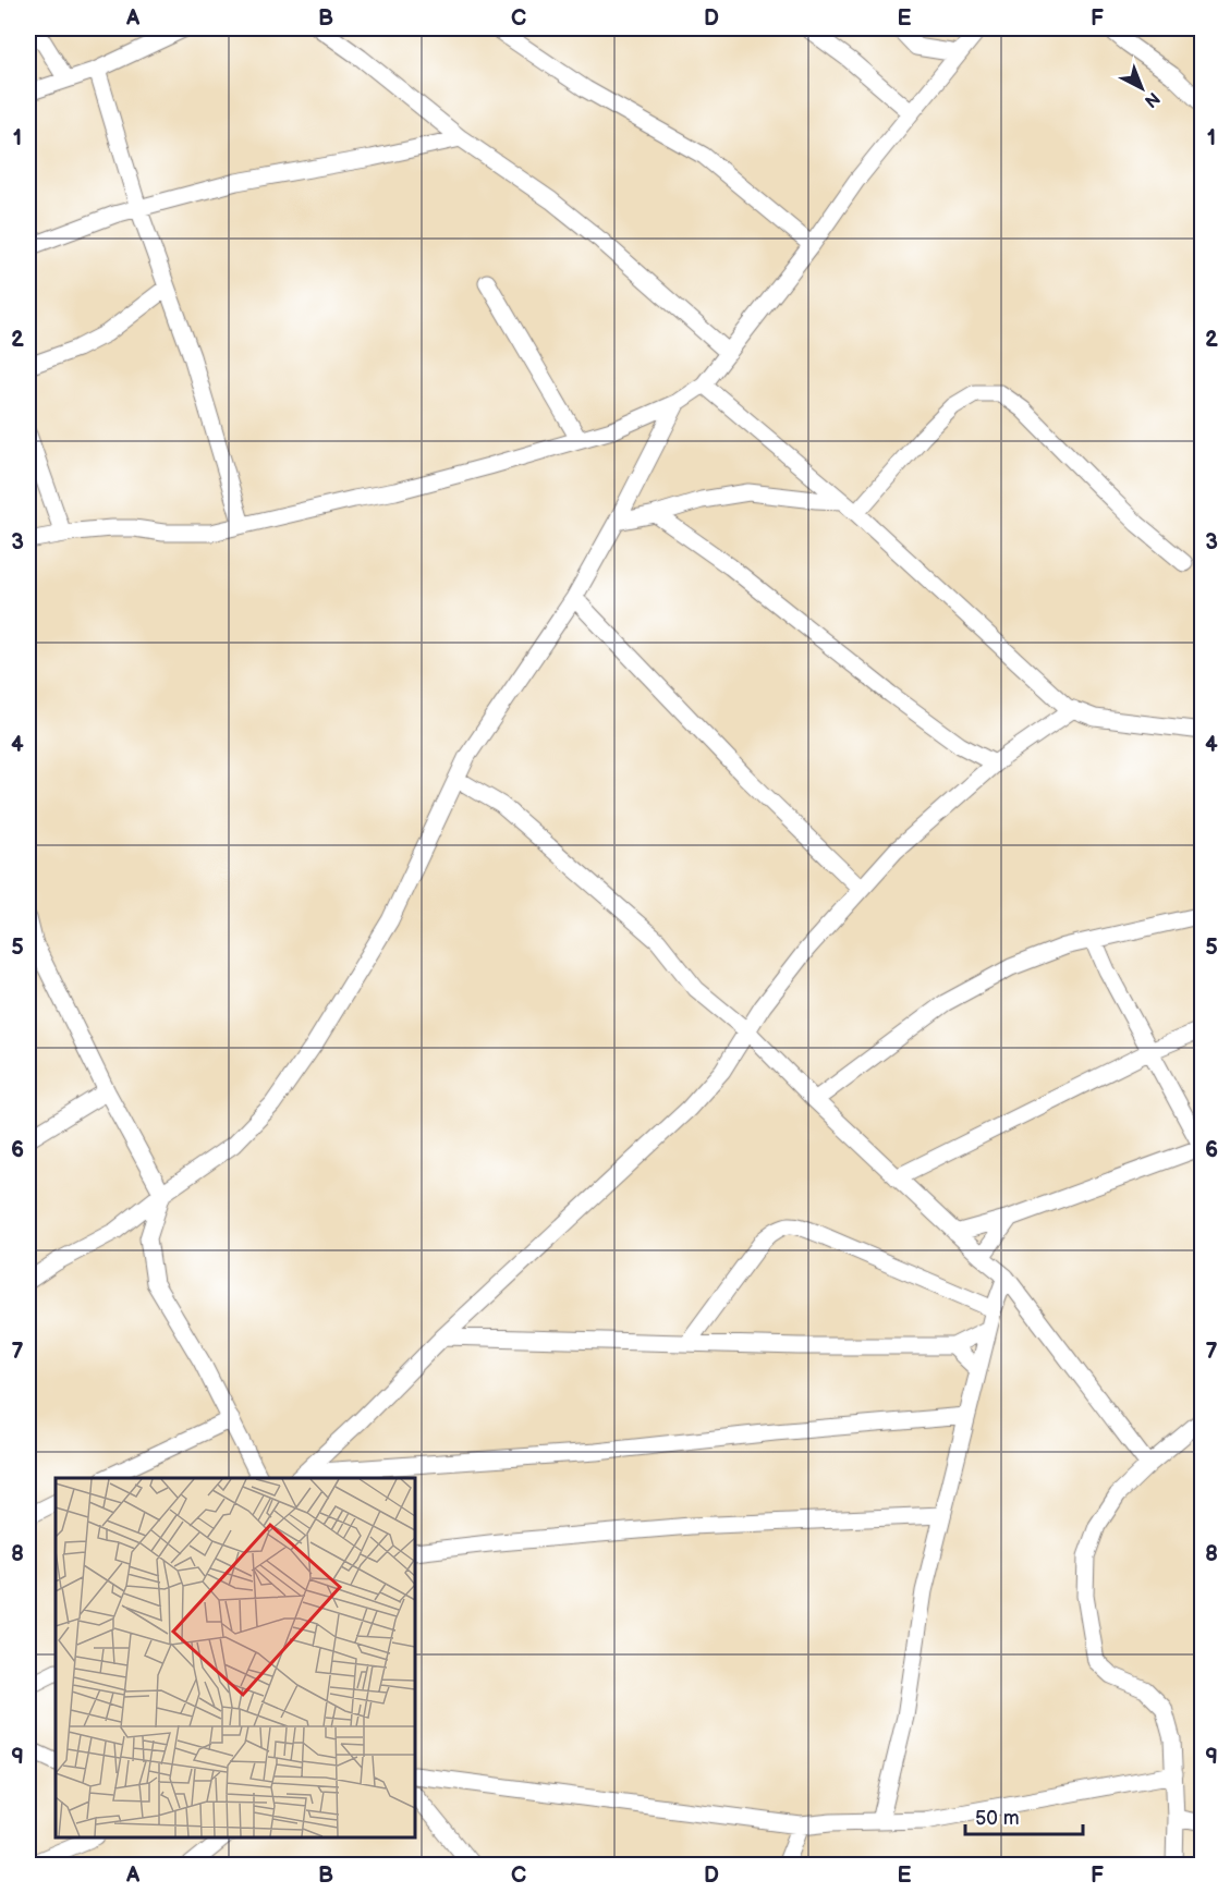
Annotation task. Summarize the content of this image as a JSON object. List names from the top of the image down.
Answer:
{
  "scale_bar": "50 m",
  "north": "bottom right",
  "grid": {
    "columns": [
      "A",
      "B",
      "C",
      "D",
      "E",
      "F"
    ],
    "rows": [
      "1",
      "2",
      "3",
      "4",
      "5",
      "6",
      "7",
      "8",
      "9"
    ]
  }
}
